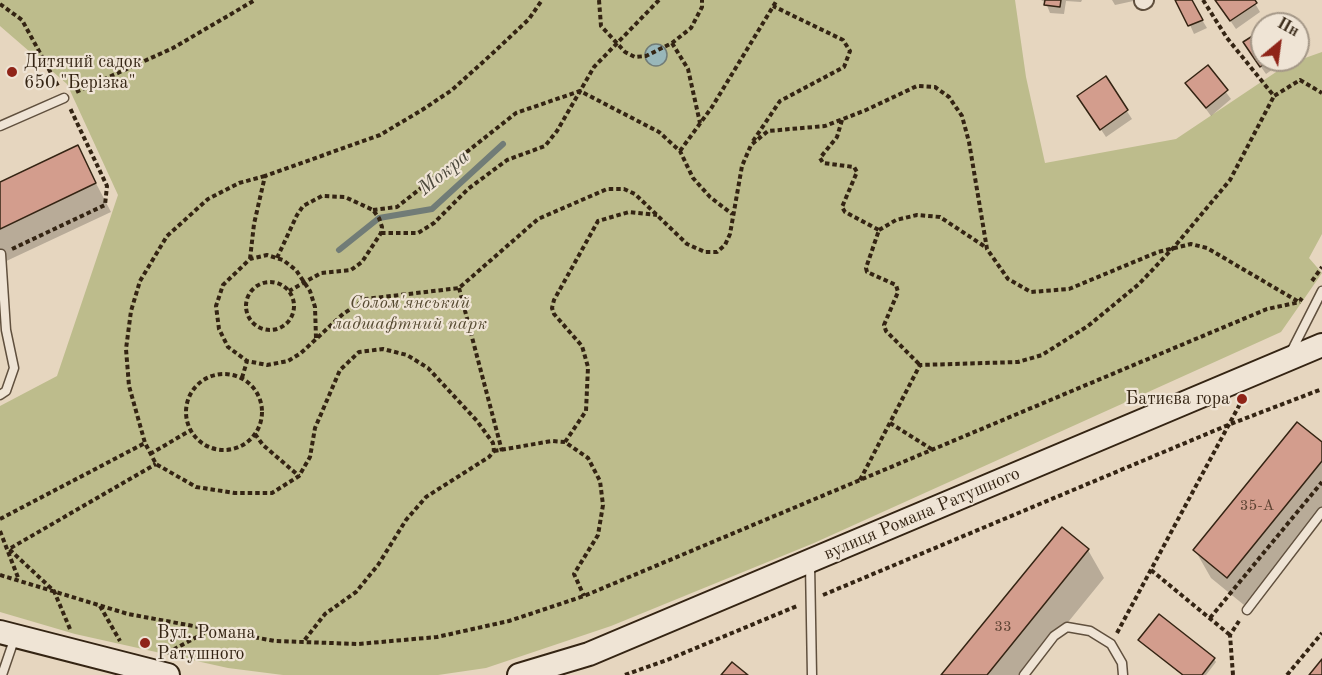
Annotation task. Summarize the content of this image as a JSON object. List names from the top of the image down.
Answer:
{
  "streets": {
    "street": ["вулиця Романа Ратушного"]
  },
  "water": ["Мокра"],
  "parks": ["Солом'янський ладшафтний парк"],
  "places": ["Дитячий садок 650 \"Берізка\"", "Батиєва гора", "Вул. Романа Ратушного"],
  "house_numbers": ["35-А", "33"],
  "north": "top right"
}
